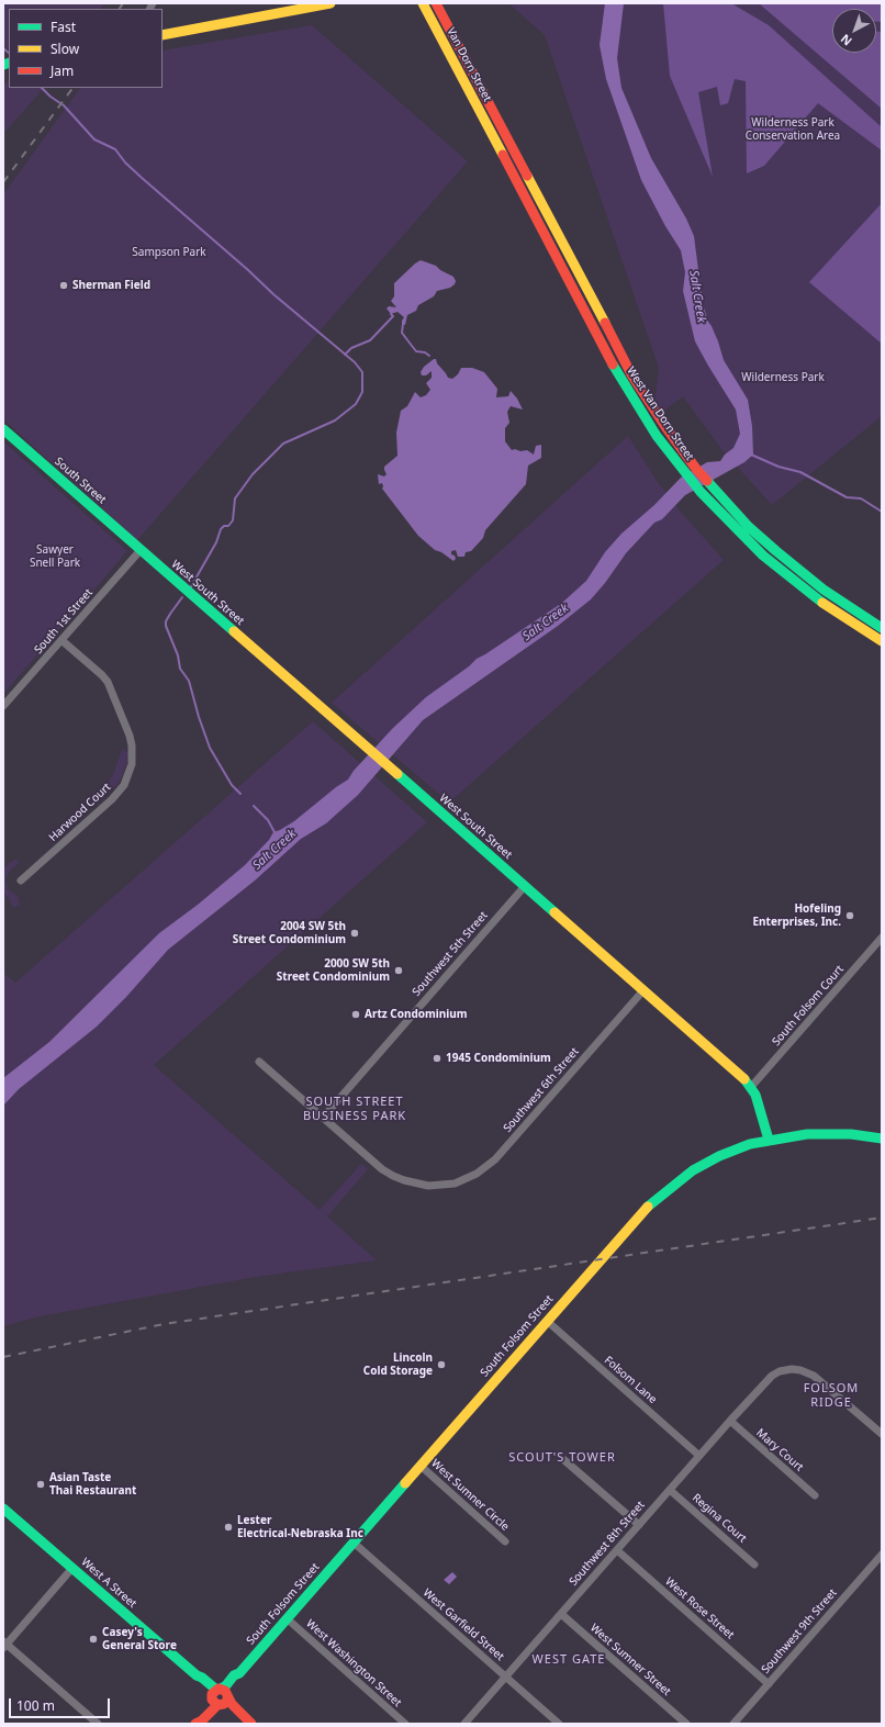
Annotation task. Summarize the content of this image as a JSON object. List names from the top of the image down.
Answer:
{
  "streets": {
    "main road": [
      "Van Dorn Street",
      "West Van Dorn Street",
      "South Street",
      "West South Street",
      "South Folsom Street",
      "West A Street"
    ],
    "street": [
      "South 1st Street",
      "Harwood Court",
      "Southwest 5th Street",
      "South Folsom Court",
      "Southwest 6th Street",
      "Folsom Lane",
      "Mary Court",
      "West Sumner Circle",
      "Regina Court",
      "Southwest 8th Street",
      "West Rose Street",
      "West Garfield Street",
      "Southwest 9th Street",
      "West Sumner Street",
      "West Washington Street"
    ]
  },
  "crossings": [
    ["Van Dorn Street", "West Van Dorn Street"],
    ["South Street", "West South Street"],
    ["South Street", "South 1st Street"],
    ["West South Street", "South 1st Street"],
    ["West South Street", "Southwest 5th Street"],
    ["West South Street", "South Folsom Court"],
    ["West South Street", "Southwest 6th Street"],
    ["West South Street", "South Folsom Street"],
    ["South 1st Street", "Harwood Court"],
    ["Southwest 5th Street", "Southwest 6th Street"],
    ["South Folsom Street", "Folsom Lane"],
    ["South Folsom Street", "West Sumner Circle"],
    ["South Folsom Street", "West A Street"],
    ["South Folsom Street", "West Garfield Street"],
    ["South Folsom Street", "West Washington Street"],
    ["Folsom Lane", "Southwest 8th Street"],
    ["Mary Court", "Southwest 8th Street"],
    ["Regina Court", "Southwest 8th Street"],
    ["Southwest 8th Street", "West Rose Street"],
    ["Southwest 8th Street", "West Garfield Street"],
    ["Southwest 8th Street", "West Sumner Street"],
    ["West Rose Street", "Southwest 9th Street"]
  ],
  "districts": [
    "SOUTH STREET BUSINESS PARK",
    "FOLSOM RIDGE",
    "SCOUT'S TOWER",
    "WEST GATE"
  ],
  "water": ["Salt Creek"],
  "parks": [
    "Wilderness Park Conservation Area",
    "Sampson Park",
    "Wilderness Park",
    "Sawyer Snell Park"
  ],
  "places": [
    "Sherman Field",
    "Hofeling Enterprises, Inc.",
    "2004 SW 5th Street Condominium",
    "2000 SW 5th Street Condominium",
    "Artz Condominium",
    "1945 Condominium",
    "Lincoln Cold Storage",
    "Asian Taste Thai Restaurant",
    "Lester Electrical-Nebraska Inc",
    "Casey's General Store"
  ],
  "legend": ["Fast", "Slow", "Jam"],
  "scale_bar": "100 m",
  "north": "bottom left"
}
